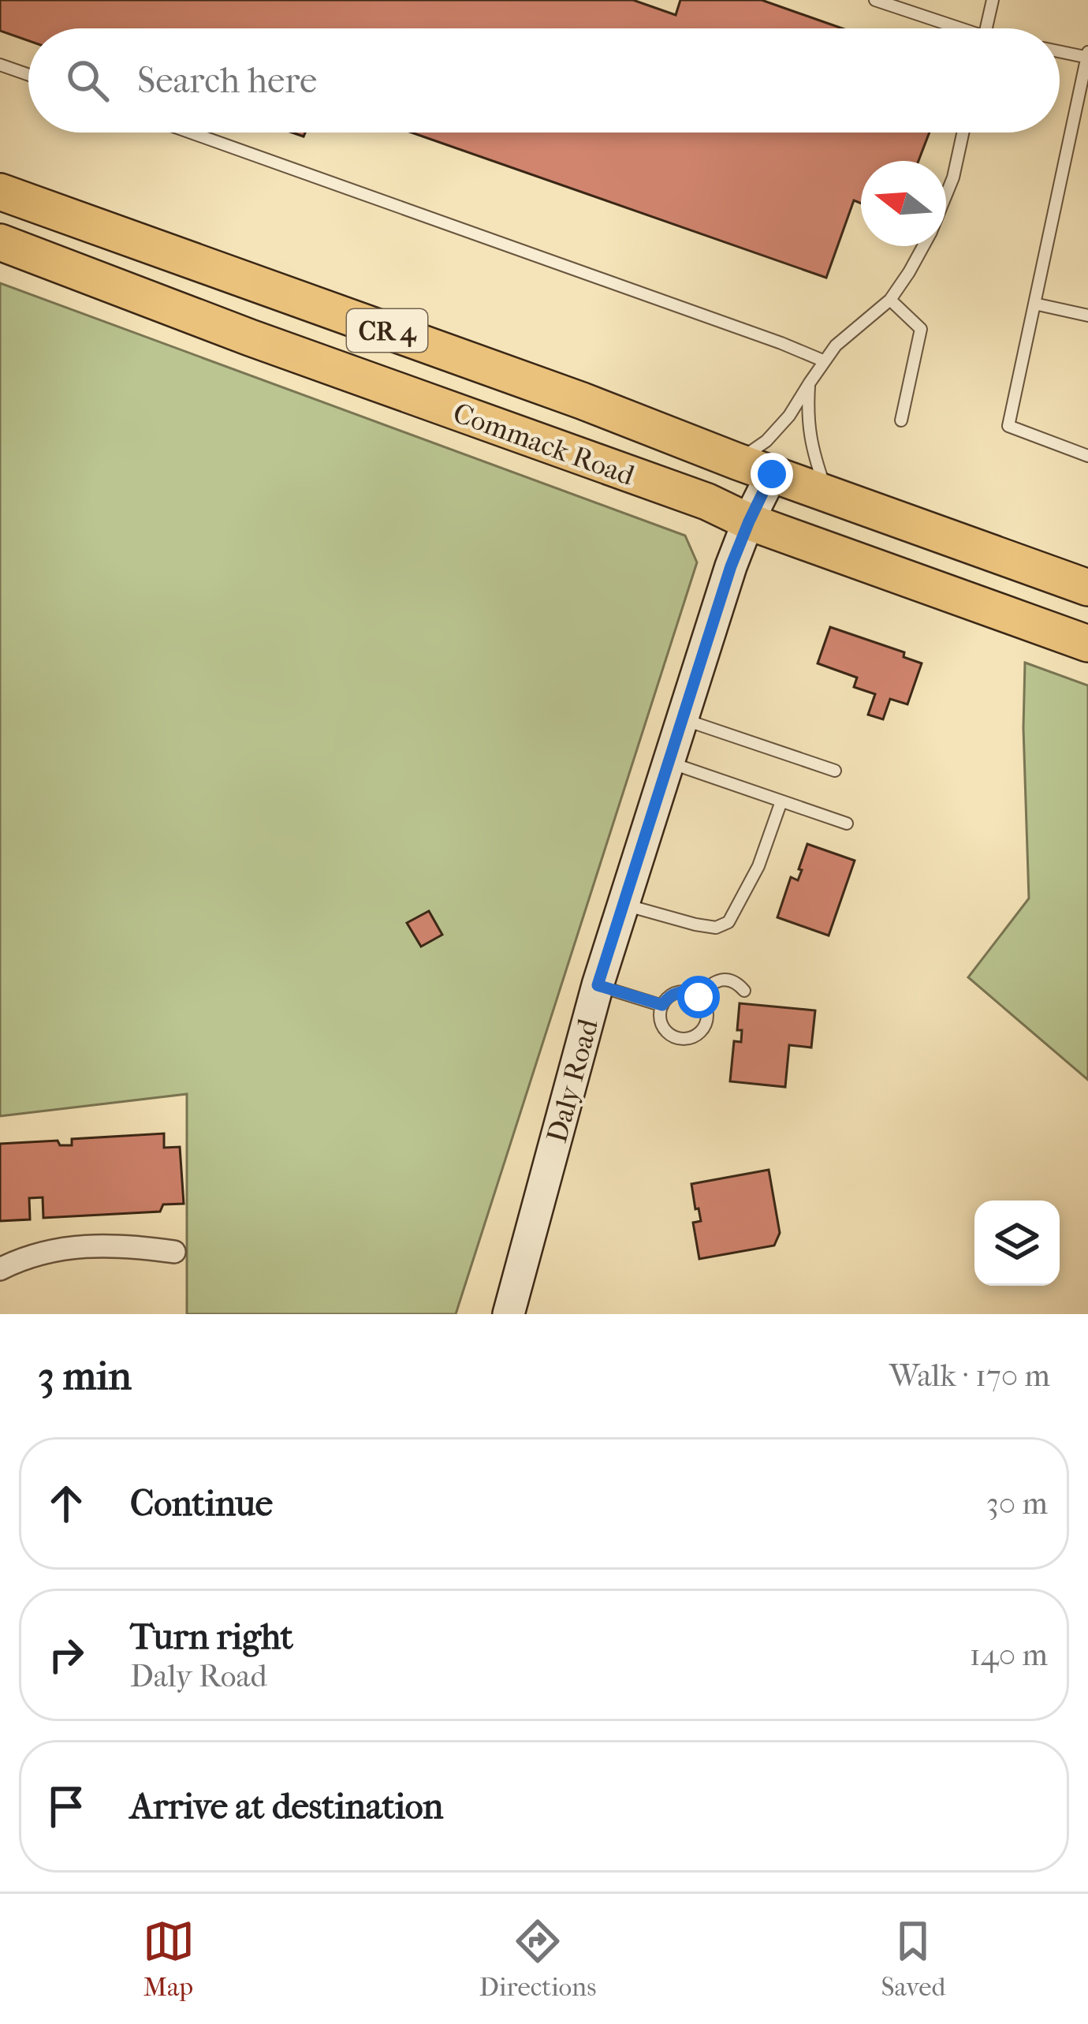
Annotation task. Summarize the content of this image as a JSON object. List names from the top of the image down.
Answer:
{
  "streets": {
    "main road": ["CR 4", "Commack Road", "Daly Road"]
  },
  "crossings": [
    ["Commack Road", "Daly Road"]
  ],
  "north": "left",
  "page": {
    "search": "Search here",
    "heading": ["3 min", "Walk · 170 m"],
    "list": [
      ["Continue", "30 m"],
      ["Turn right", "Daly Road", "140 m"],
      "Arrive at destination"
    ],
    "nav": ["Map", "Directions", "Saved"]
  }
}
